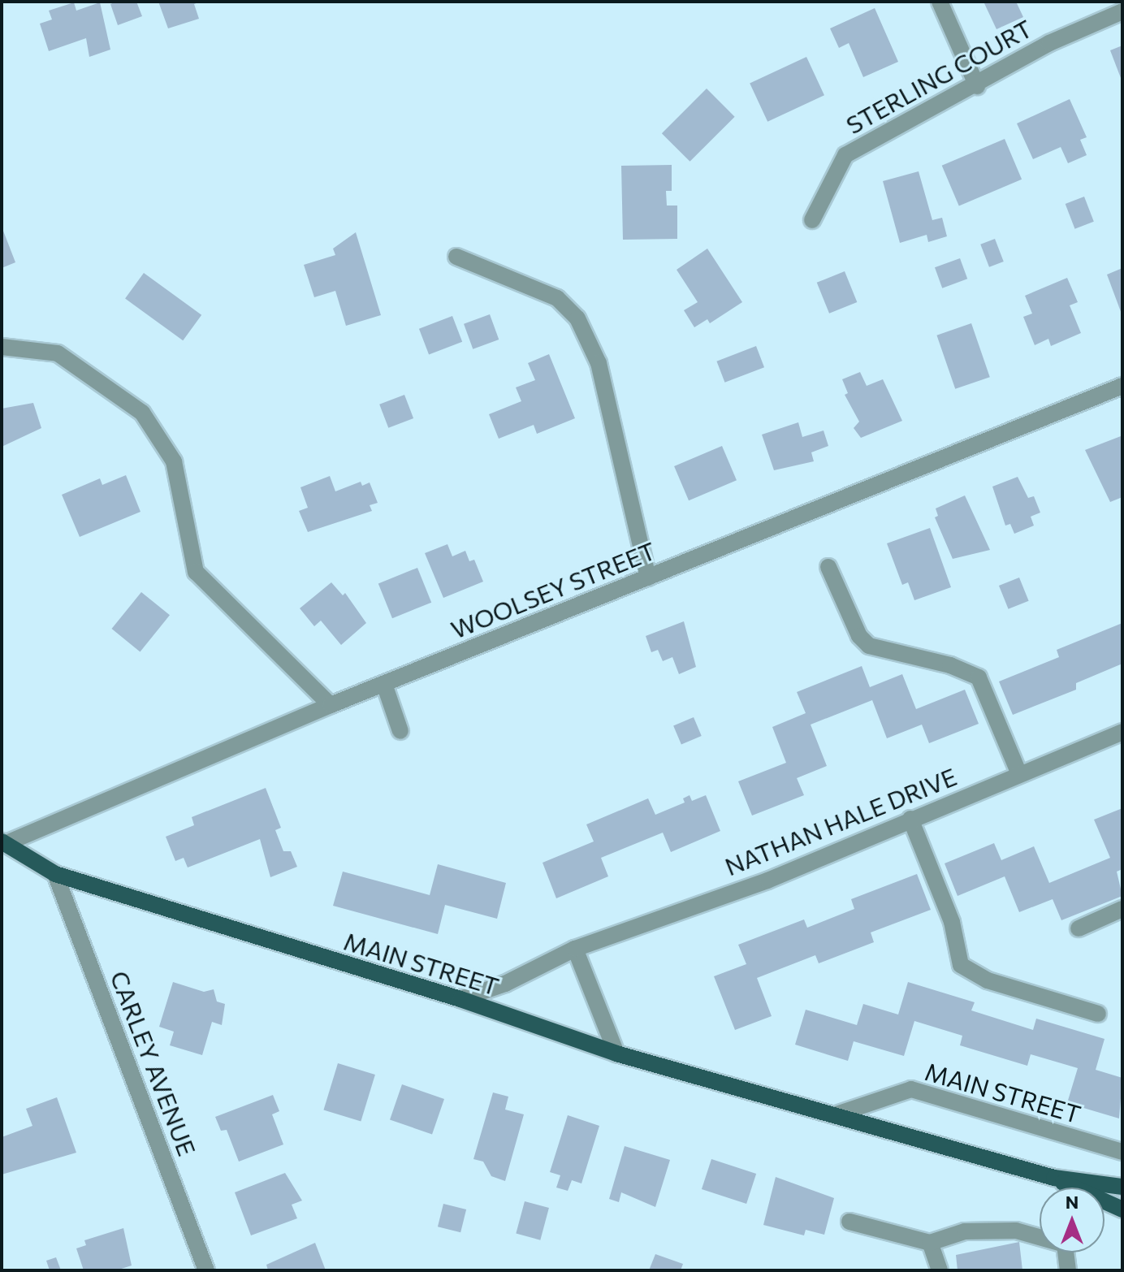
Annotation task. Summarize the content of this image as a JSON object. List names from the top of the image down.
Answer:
{
  "streets": {
    "main road": ["MAIN STREET"],
    "street": [
      "STERLING COURT",
      "WOOLSEY STREET",
      "NATHAN HALE DRIVE",
      "CARLEY AVENUE"
    ]
  },
  "crossings": [
    ["WOOLSEY STREET", "MAIN STREET"],
    ["NATHAN HALE DRIVE", "MAIN STREET"],
    ["MAIN STREET", "CARLEY AVENUE"]
  ],
  "north": "top"
}
